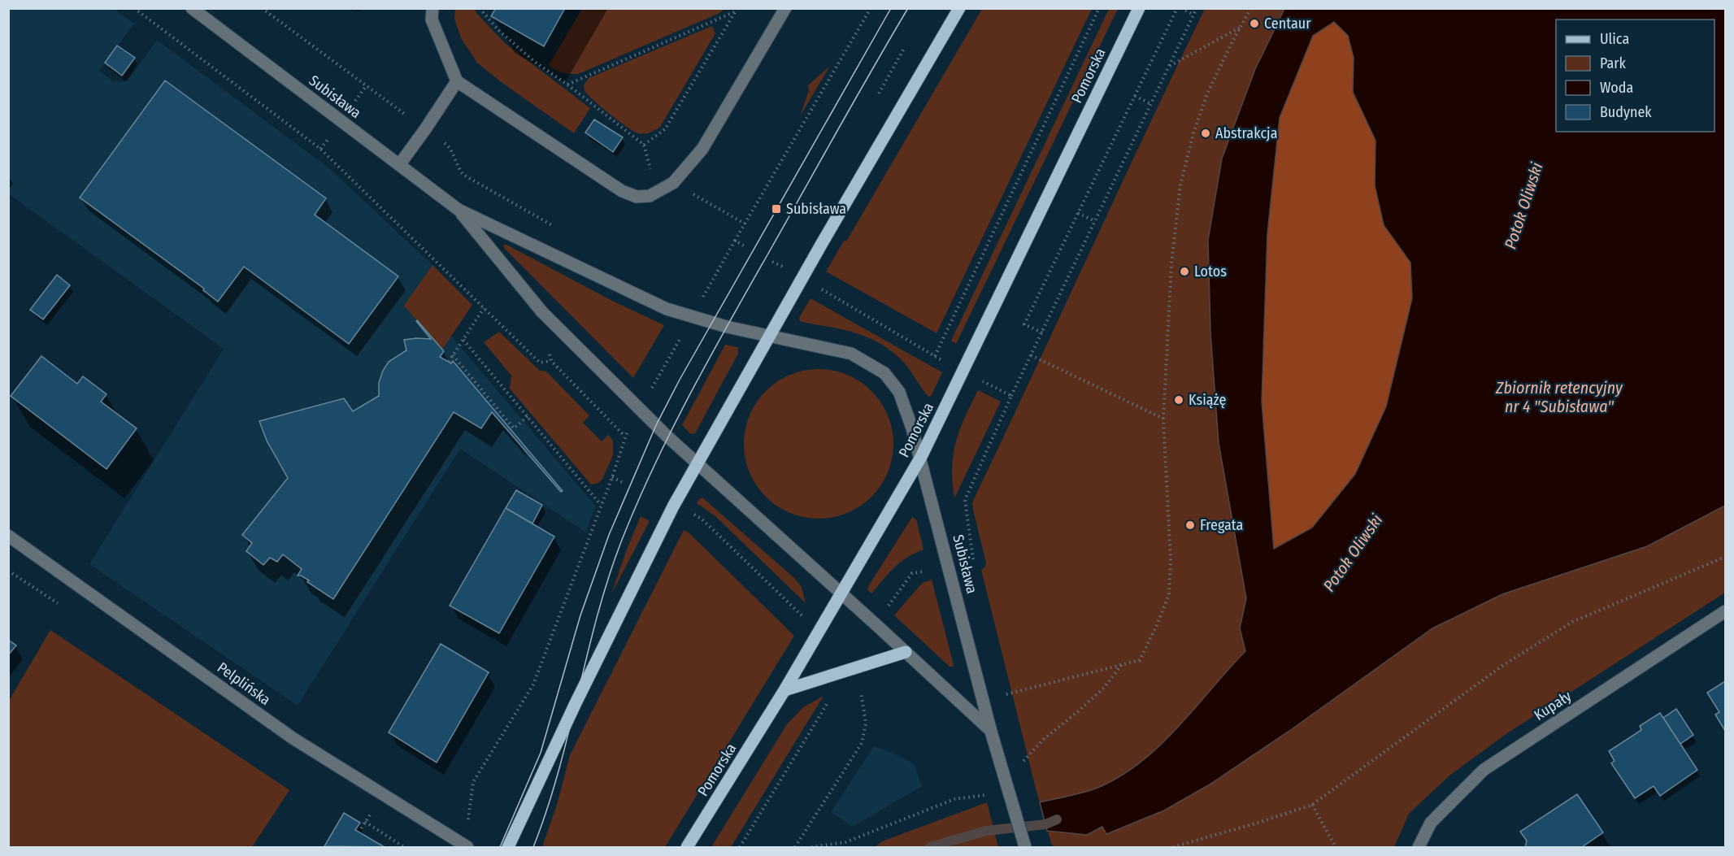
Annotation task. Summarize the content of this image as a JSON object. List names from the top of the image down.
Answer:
{
  "streets": {
    "main road": ["Pomorska"],
    "street": ["Subisława", "Pelplińska", "Kupały"]
  },
  "crossings": [
    ["Pomorska", "Subisława"]
  ],
  "water": ["Potok Oliwski", "Zbiornik retencyjny nr 4 \"Subisława\""],
  "places": {
    "other": [
      "Centaur",
      "Abstrakcja",
      "Lotos",
      "Książę",
      "Fregata"
    ],
    "transit": ["Subisława"]
  },
  "legend": [
    "Ulica",
    "Park",
    "Woda",
    "Budynek"
  ]
}
